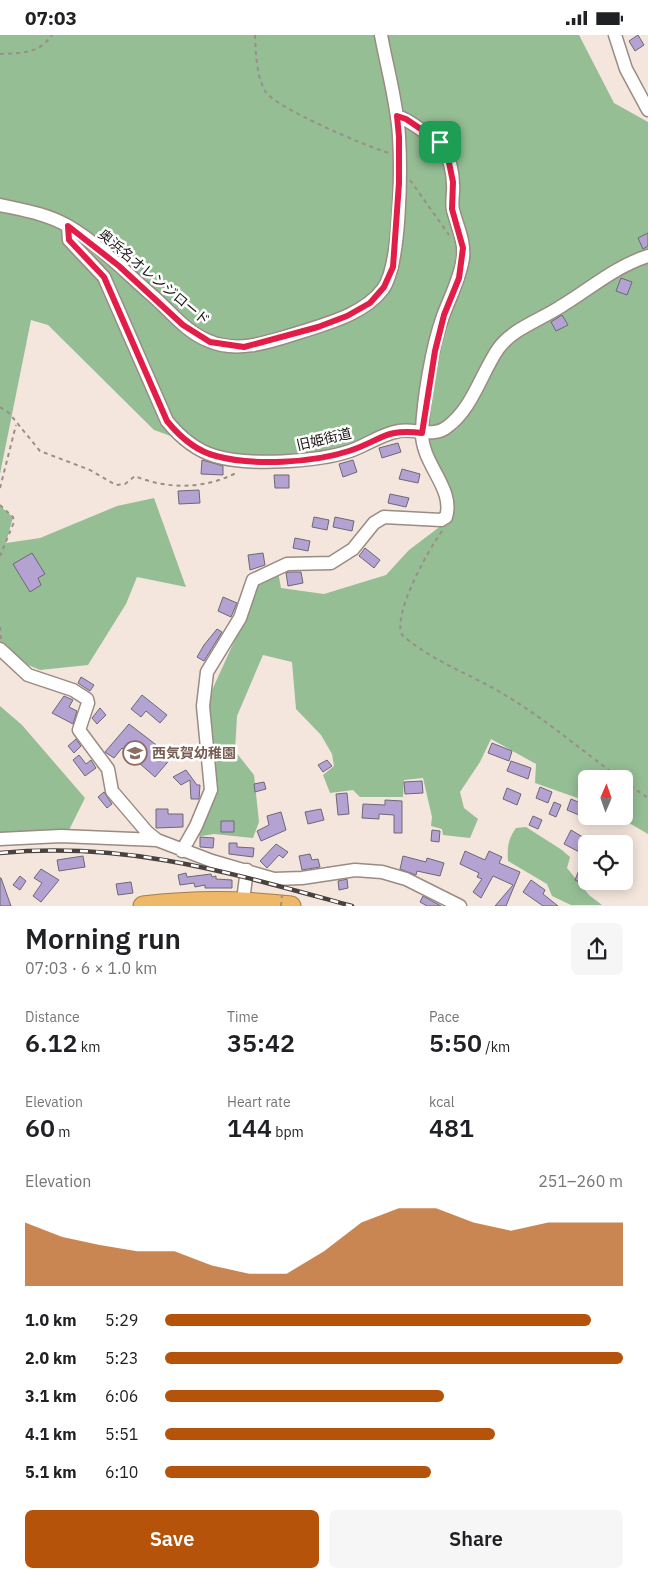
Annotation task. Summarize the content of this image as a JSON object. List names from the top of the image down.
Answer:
{
  "streets": {
    "street": ["奥浜名オレンジロード", "旧姫街道"]
  },
  "crossings": [
    ["奥浜名オレンジロード", "旧姫街道"]
  ],
  "places": {
    "school or university": ["西気賀幼稚園"]
  },
  "north": "top",
  "page": {
    "status": "07:03",
    "heading": ["Morning run", "07:03 · 6 × 1.0 km"],
    "stats": [
      ["Distance", "6.12 km"],
      ["Time", "35:42"],
      ["Pace", "5:50 /km"],
      ["Elevation", "60 m"],
      ["Heart rate", "144 bpm"],
      ["kcal", "481"]
    ],
    "chart": ["Elevation", "251–260 m"],
    "list": [
      {
        "name": "1.0 km",
        "note": "5:29"
      },
      {
        "name": "2.0 km",
        "note": "5:23"
      },
      {
        "name": "3.1 km",
        "note": "6:06"
      },
      {
        "name": "4.1 km",
        "note": "5:51"
      },
      {
        "name": "5.1 km",
        "note": "6:10"
      }
    ],
    "buttons": ["Save", "Share"]
  }
}
